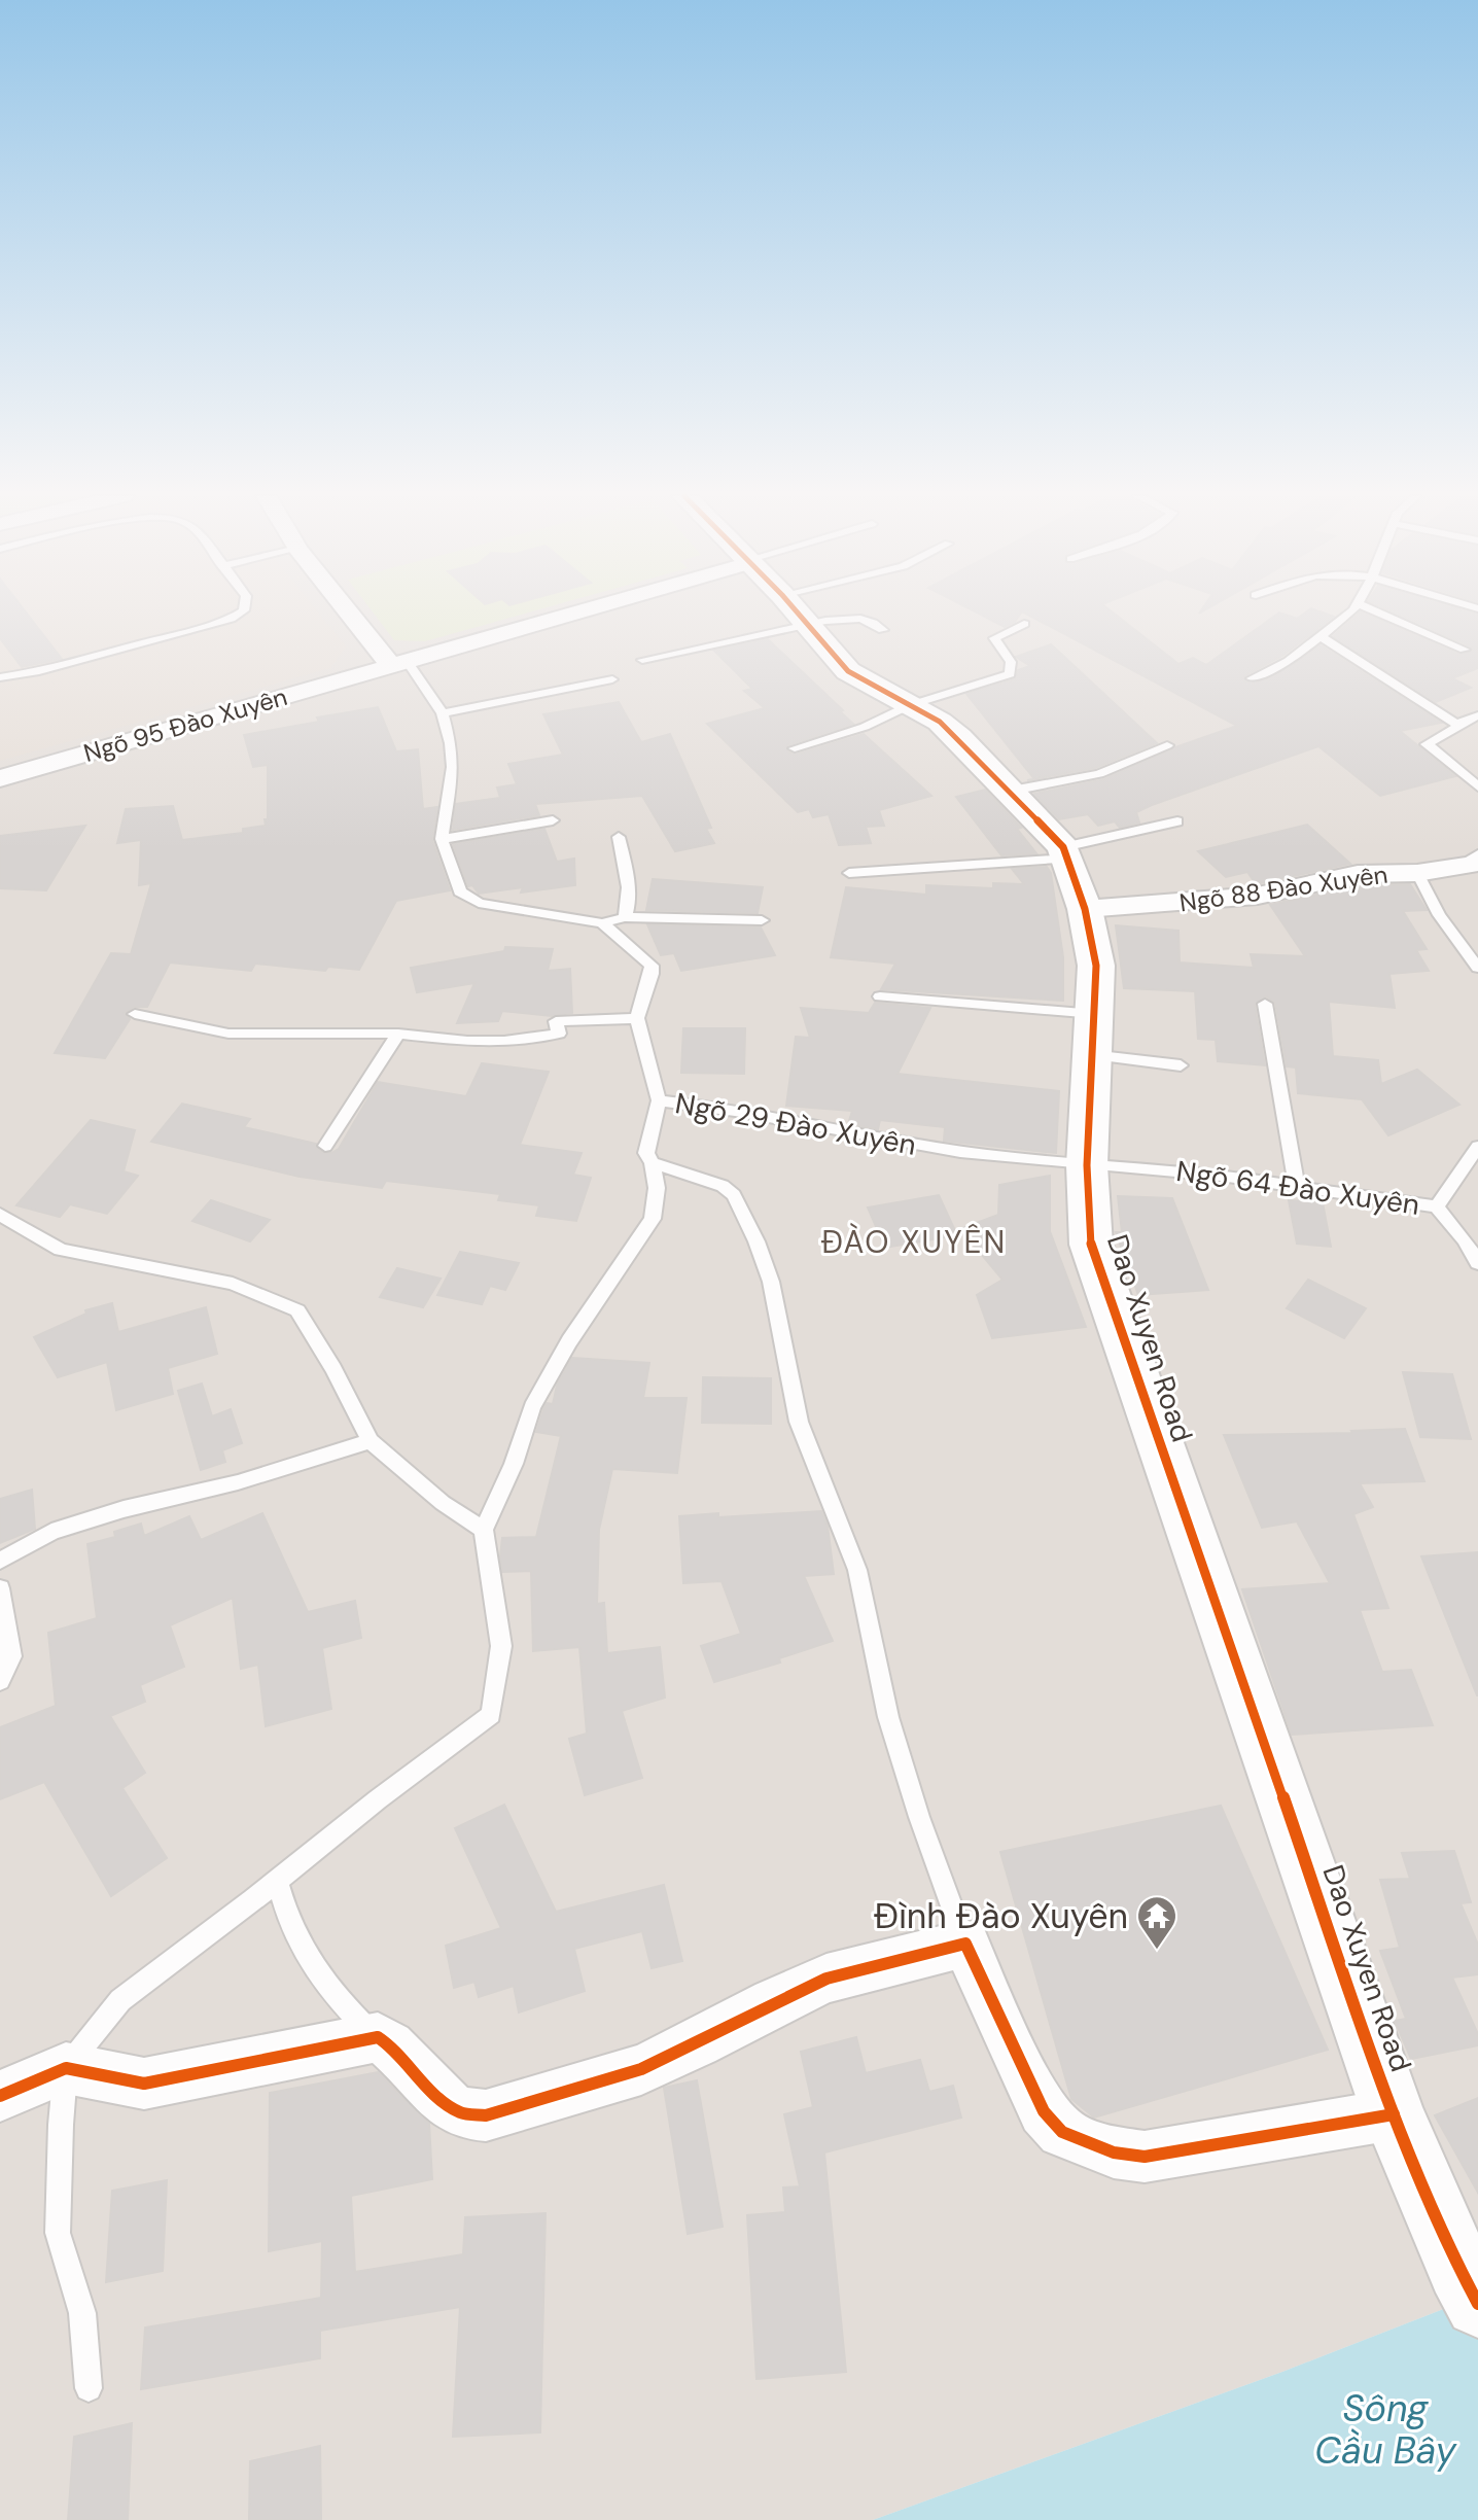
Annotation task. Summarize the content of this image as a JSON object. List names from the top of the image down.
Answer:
{
  "streets": {
    "street": ["Ngõ 95 Đào Xuyên", "Ngõ 88 Đào Xuyên", "Dao Xuyen Road"],
    "lane": ["Ngõ 29 Đào Xuyên", "Ngõ 64 Đào Xuyên"]
  },
  "crossings": [
    ["Ngõ 88 Đào Xuyên", "Dao Xuyen Road"],
    ["Ngõ 29 Đào Xuyên", "Ngõ 64 Đào Xuyên"],
    ["Ngõ 29 Đào Xuyên", "Dao Xuyen Road"],
    ["Ngõ 64 Đào Xuyên", "Dao Xuyen Road"]
  ],
  "districts": ["ĐÀO XUYÊN"],
  "water": ["Sông Cầu Bây"],
  "places": {
    "temple": ["Đình Đào Xuyên"]
  }
}
